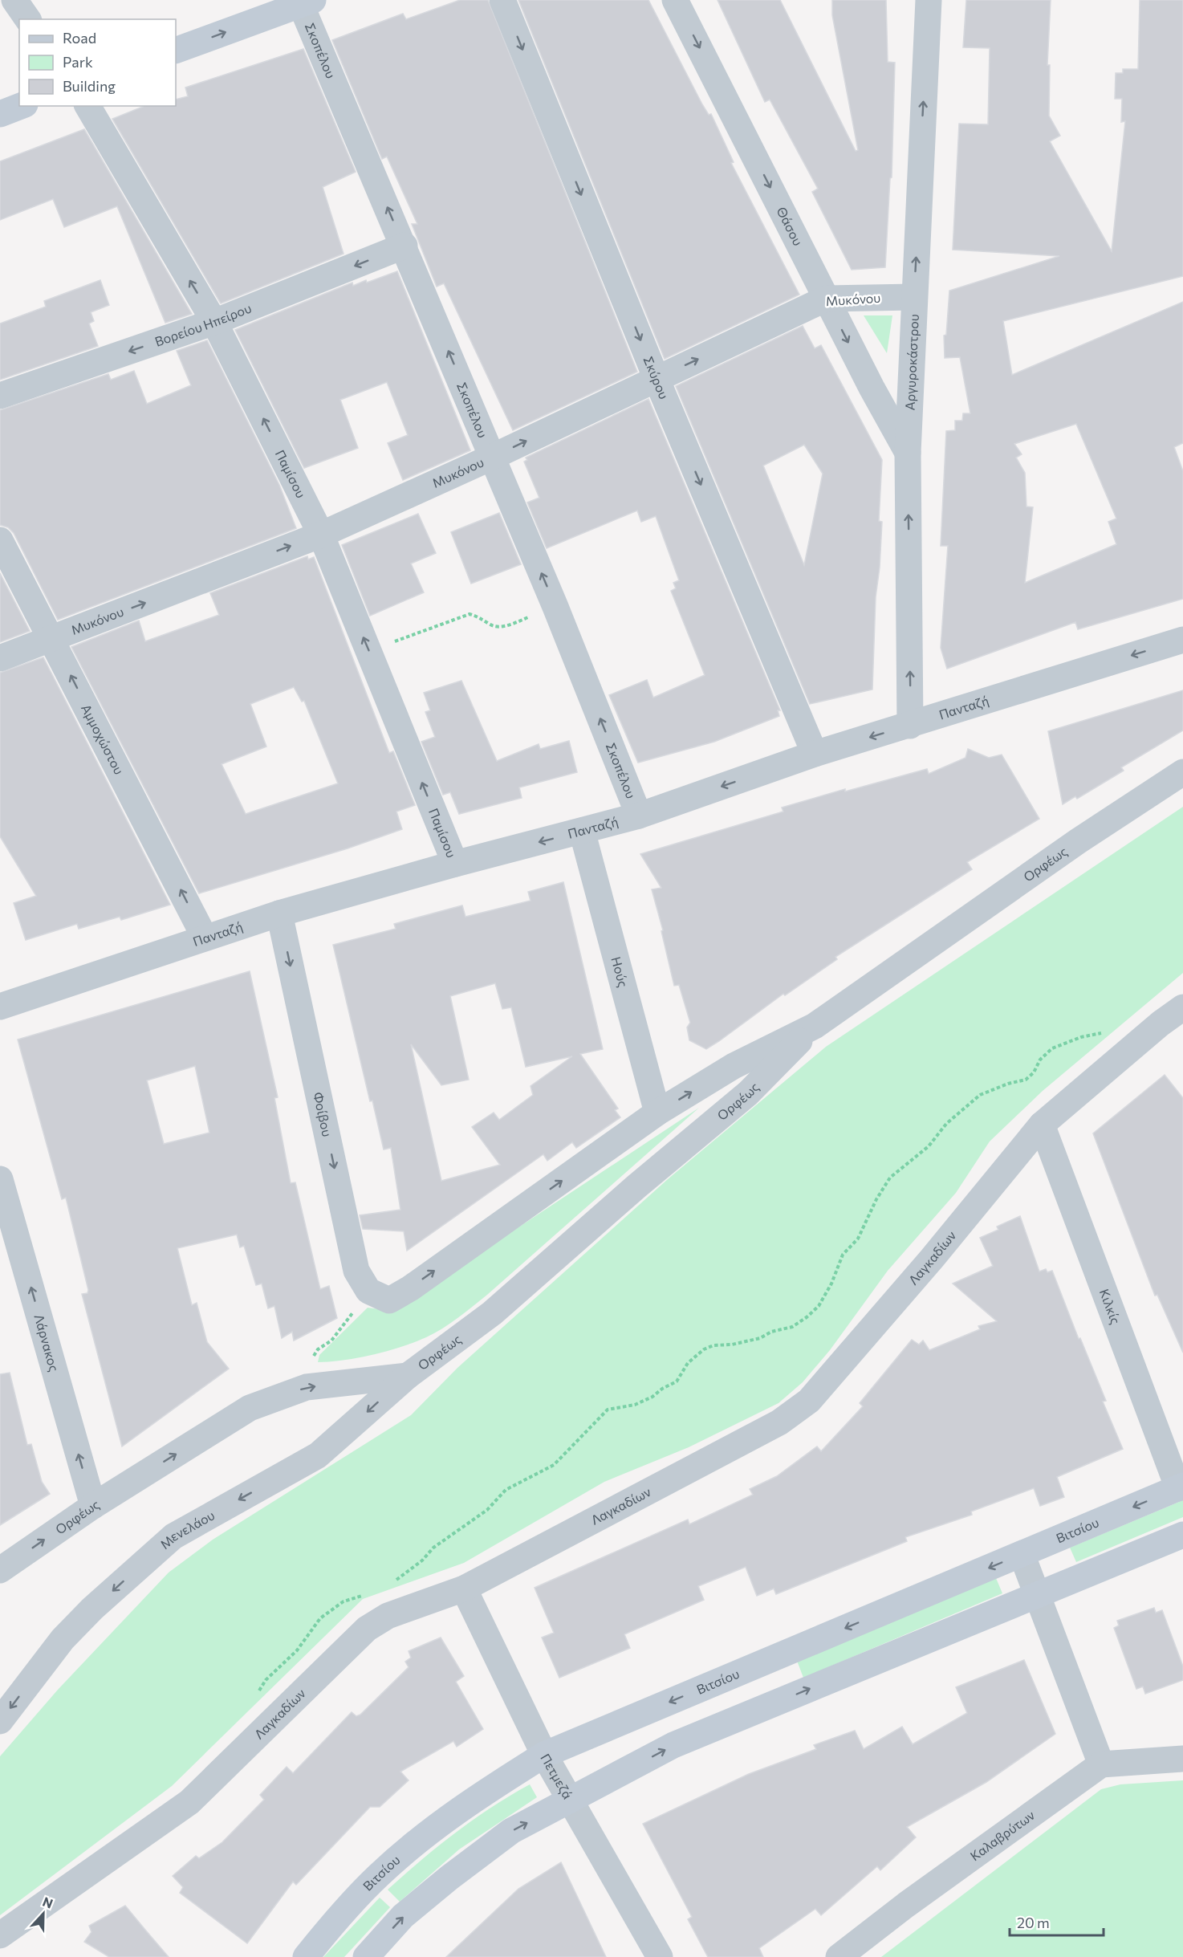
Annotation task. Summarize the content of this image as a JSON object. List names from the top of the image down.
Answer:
{
  "streets": {
    "street": [
      "Σκοπέλου",
      "Θάσου",
      "Μυκόνου",
      "Βορείου Ηπείρου",
      "Αργυροκάστρου",
      "Σκύρου",
      "Παμίσου",
      "Πανταζή",
      "Αμμοχώστου",
      "Ορφέως",
      "Ηούς",
      "Φοίβου",
      "Λαγκαδίων",
      "Κιλκίς",
      "Λάρνακος",
      "Βιτσίου",
      "Μενελάου",
      "Πετμεζά",
      "Καλαβρύτων"
    ]
  },
  "crossings": [
    ["Σκοπέλου", "Μυκόνου"],
    ["Σκοπέλου", "Βορείου Ηπείρου"],
    ["Σκοπέλου", "Πανταζή"],
    ["Θάσου", "Μυκόνου"],
    ["Θάσου", "Αργυροκάστρου"],
    ["Μυκόνου", "Αργυροκάστρου"],
    ["Μυκόνου", "Σκύρου"],
    ["Μυκόνου", "Παμίσου"],
    ["Μυκόνου", "Αμμοχώστου"],
    ["Βορείου Ηπείρου", "Παμίσου"],
    ["Αργυροκάστρου", "Πανταζή"],
    ["Σκύρου", "Πανταζή"],
    ["Παμίσου", "Πανταζή"],
    ["Πανταζή", "Αμμοχώστου"],
    ["Πανταζή", "Ηούς"],
    ["Πανταζή", "Φοίβου"],
    ["Ορφέως", "Ηούς"],
    ["Ορφέως", "Φοίβου"],
    ["Ορφέως", "Λάρνακος"],
    ["Ορφέως", "Μενελάου"],
    ["Λαγκαδίων", "Κιλκίς"],
    ["Λαγκαδίων", "Πετμεζά"],
    ["Κιλκίς", "Βιτσίου"],
    ["Βιτσίου", "Πετμεζά"]
  ],
  "one_way": [
    "Σκοπέλου",
    "Θάσου",
    "Μυκόνου",
    "Βορείου Ηπείρου",
    "Αργυροκάστρου",
    "Σκύρου",
    "Παμίσου",
    "Πανταζή",
    "Αμμοχώστου",
    "Φοίβου",
    "Λάρνακος",
    "Μενελάου"
  ],
  "legend": ["Road", "Park", "Building"],
  "scale_bar": "20 m",
  "north": "top"
}
